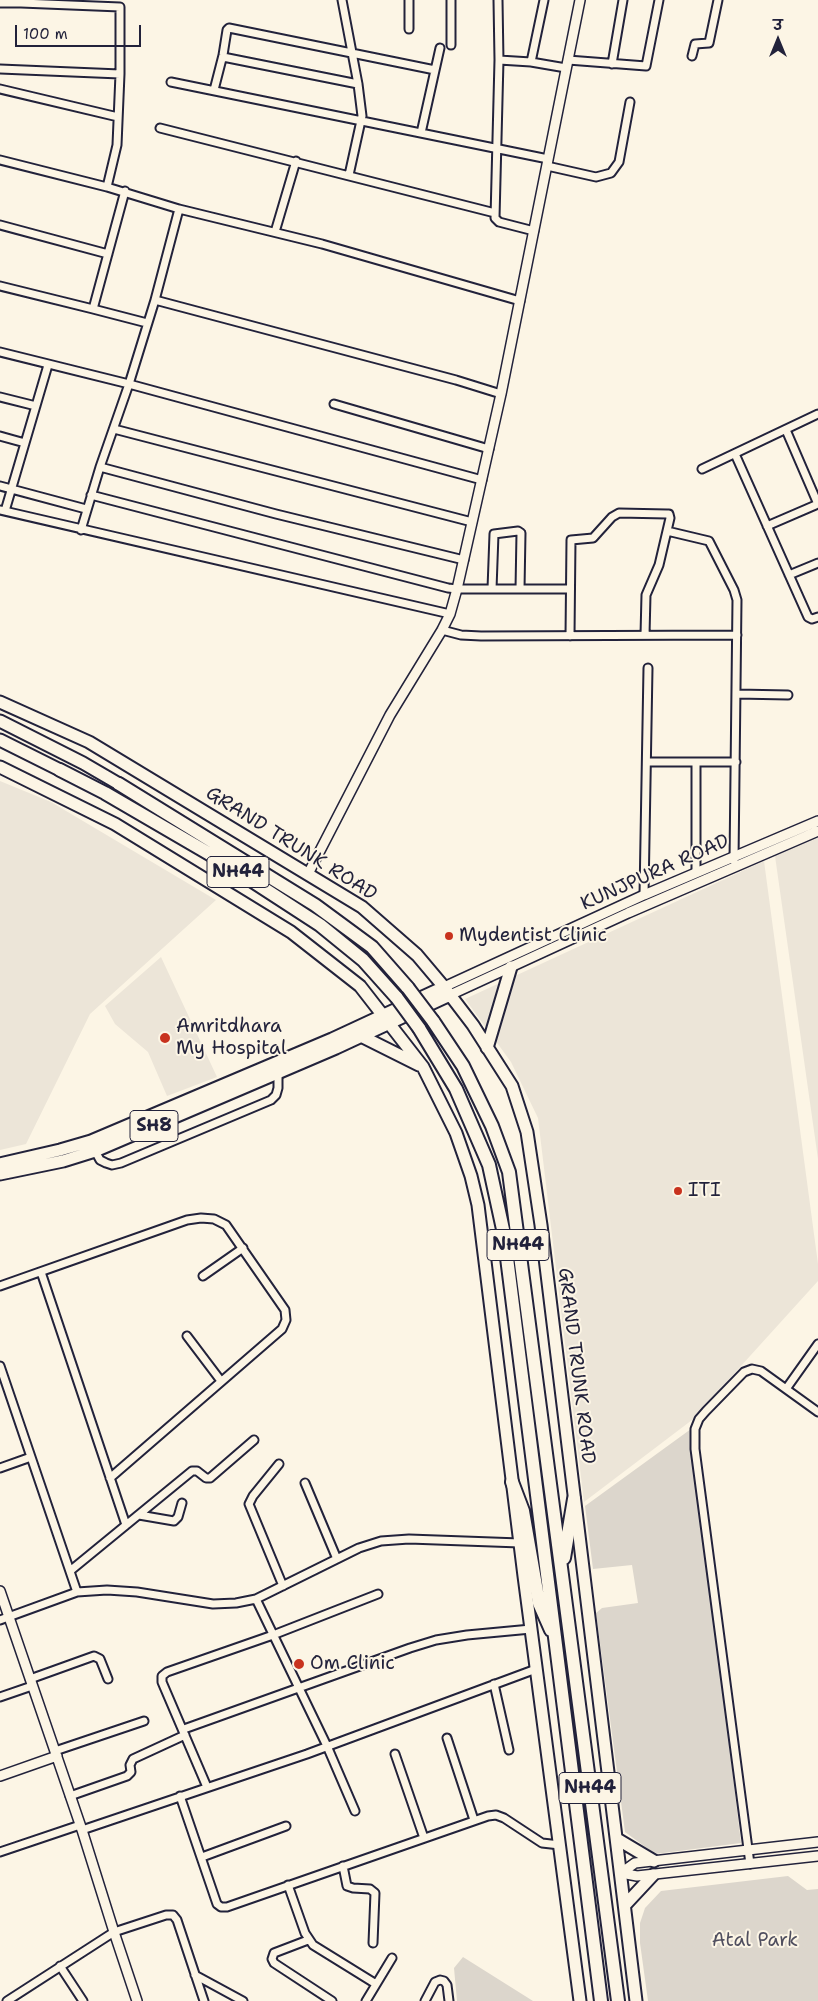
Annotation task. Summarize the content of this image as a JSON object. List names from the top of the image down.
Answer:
{
  "streets": {
    "highway": ["NH44"],
    "main road": ["GRAND TRUNK ROAD", "SH8"],
    "street": ["KUNJPURA ROAD"]
  },
  "crossings": [
    ["GRAND TRUNK ROAD", "KUNJPURA ROAD"],
    ["GRAND TRUNK ROAD", "SH8"],
    ["KUNJPURA ROAD", "SH8"]
  ],
  "parks": ["Atal Park"],
  "places": [
    "Mydentist Clinic",
    "Amritdhara My Hospital",
    "ITI",
    "Om Clinic"
  ],
  "scale_bar": "100 m",
  "north": "top"
}
